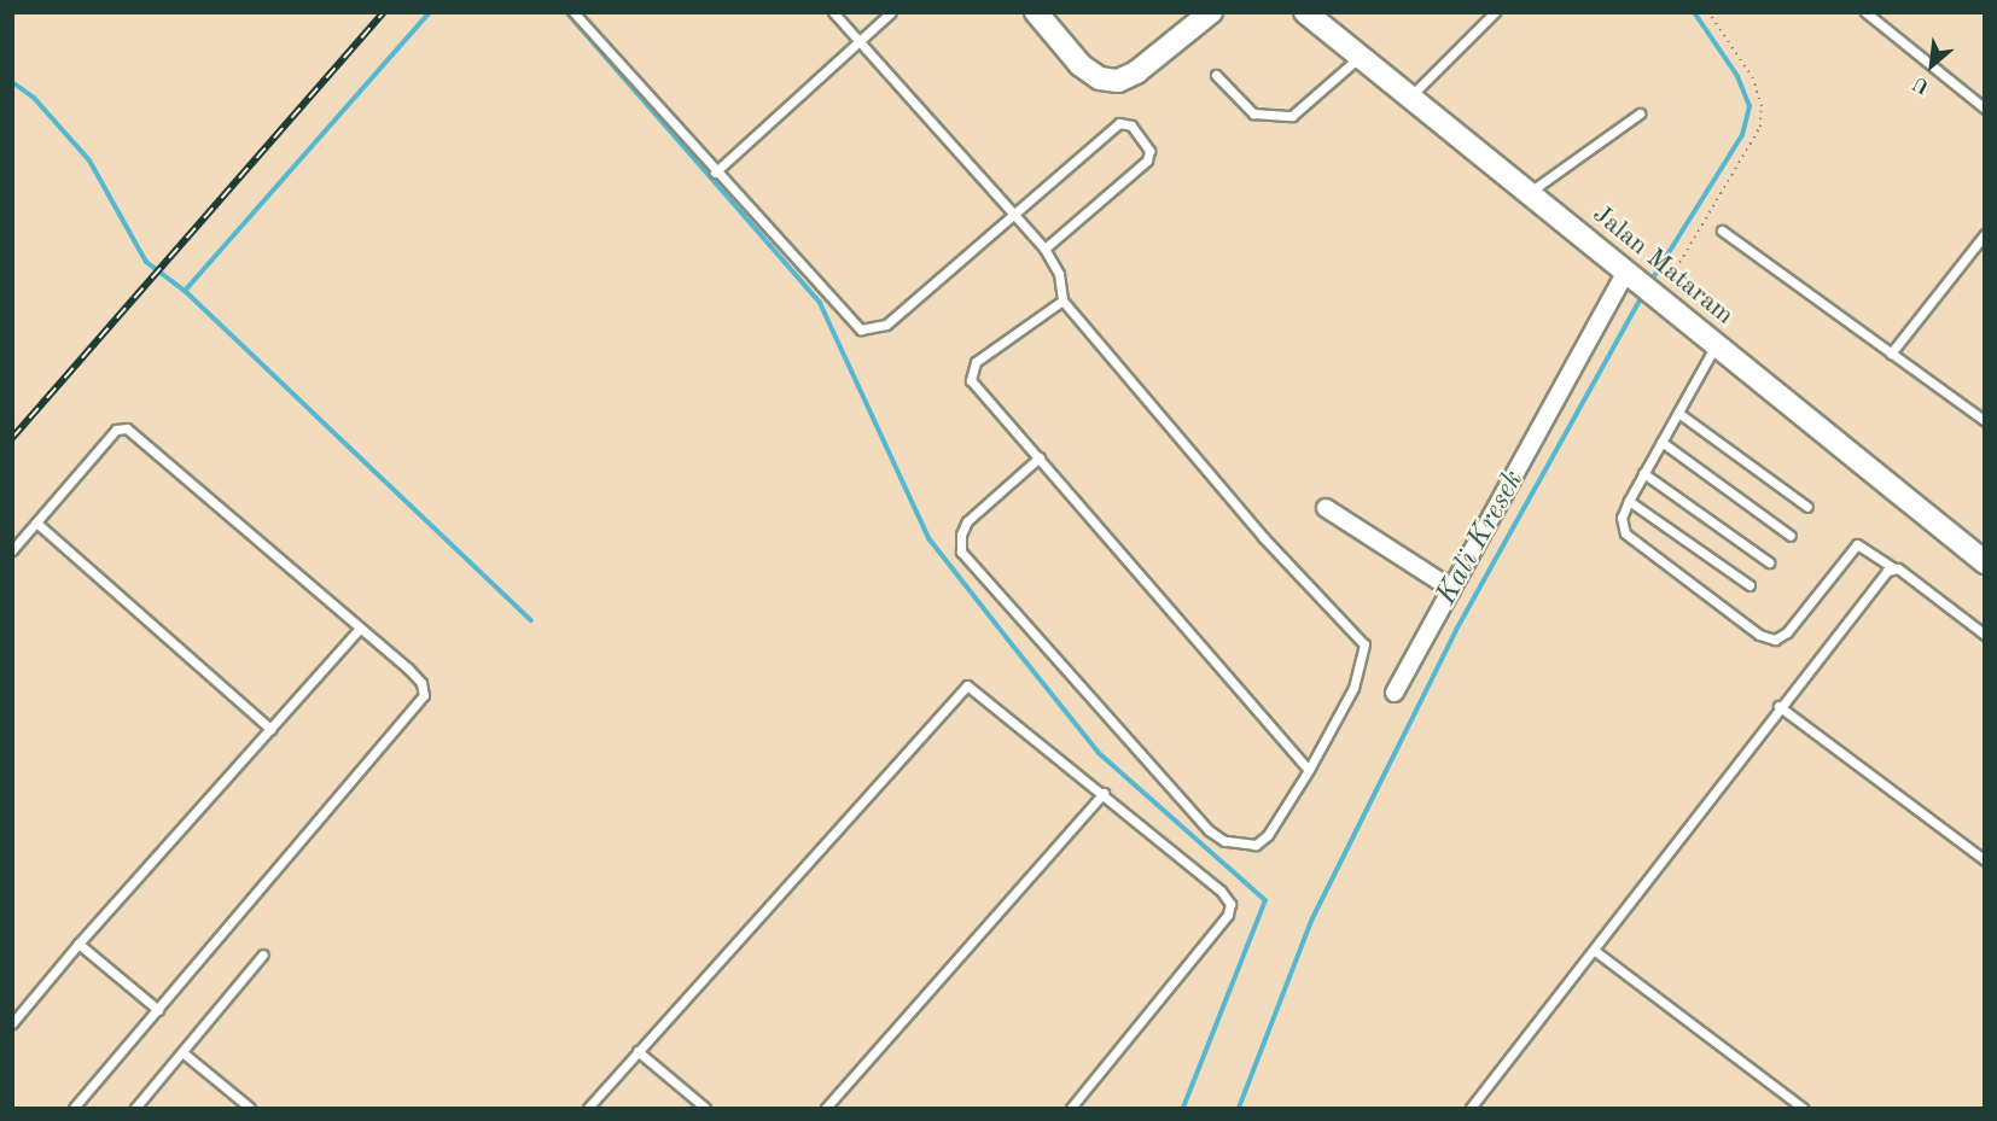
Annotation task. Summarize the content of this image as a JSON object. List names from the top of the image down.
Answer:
{
  "streets": {
    "main road": ["Jalan Mataram"]
  },
  "water": ["Kali Kresek"],
  "north": "bottom left"
}
